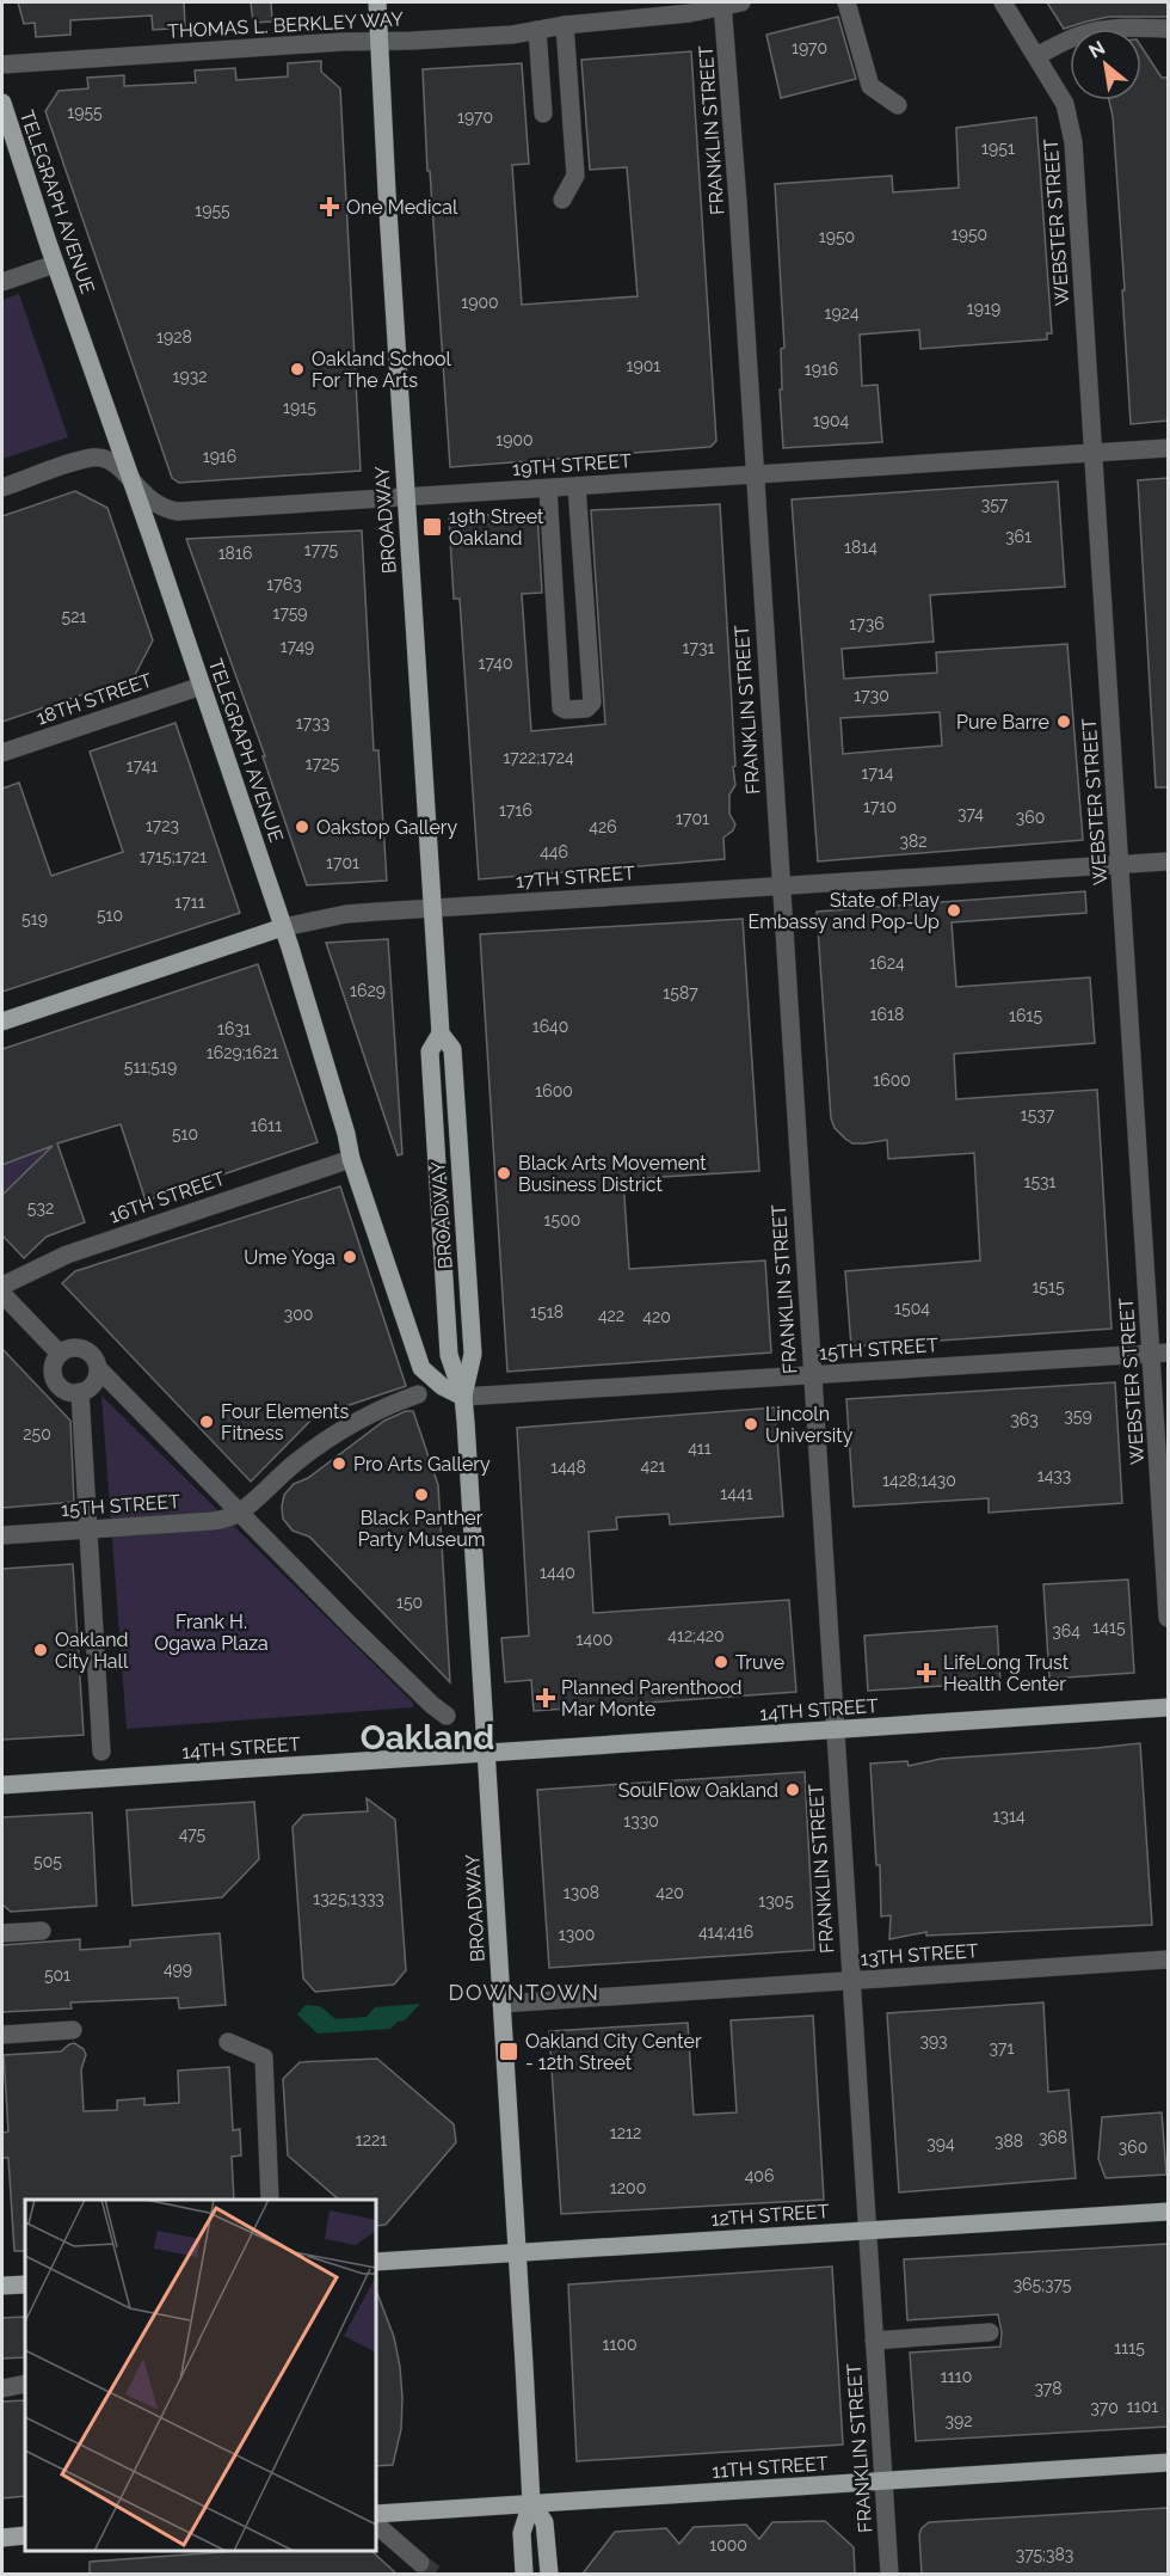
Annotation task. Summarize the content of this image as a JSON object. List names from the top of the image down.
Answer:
{
  "streets": {
    "main road": [
      "TELEGRAPH AVENUE",
      "BROADWAY",
      "17TH STREET",
      "14TH STREET",
      "12TH STREET",
      "11TH STREET"
    ],
    "street": [
      "THOMAS L. BERKLEY WAY",
      "FRANKLIN STREET",
      "WEBSTER STREET",
      "19TH STREET",
      "18TH STREET",
      "16TH STREET",
      "15TH STREET",
      "13TH STREET"
    ]
  },
  "crossings": [
    ["THOMAS L. BERKLEY WAY", "FRANKLIN STREET"],
    ["THOMAS L. BERKLEY WAY", "BROADWAY"],
    ["FRANKLIN STREET", "19TH STREET"],
    ["FRANKLIN STREET", "17TH STREET"],
    ["FRANKLIN STREET", "15TH STREET"],
    ["FRANKLIN STREET", "14TH STREET"],
    ["FRANKLIN STREET", "13TH STREET"],
    ["FRANKLIN STREET", "12TH STREET"],
    ["FRANKLIN STREET", "11TH STREET"],
    ["TELEGRAPH AVENUE", "19TH STREET"],
    ["TELEGRAPH AVENUE", "BROADWAY"],
    ["TELEGRAPH AVENUE", "18TH STREET"],
    ["TELEGRAPH AVENUE", "17TH STREET"],
    ["TELEGRAPH AVENUE", "16TH STREET"],
    ["TELEGRAPH AVENUE", "15TH STREET"],
    ["WEBSTER STREET", "19TH STREET"],
    ["WEBSTER STREET", "17TH STREET"],
    ["WEBSTER STREET", "15TH STREET"],
    ["19TH STREET", "BROADWAY"],
    ["BROADWAY", "17TH STREET"],
    ["BROADWAY", "15TH STREET"],
    ["BROADWAY", "14TH STREET"],
    ["BROADWAY", "13TH STREET"],
    ["BROADWAY", "12TH STREET"],
    ["BROADWAY", "11TH STREET"]
  ],
  "districts": ["Oakland", "DOWNTOWN"],
  "parks": ["Frank H. Ogawa Plaza"],
  "places": {
    "health": ["One Medical", "LifeLong Trust Health Center", "Planned Parenthood Mar Monte"],
    "other": [
      "Oakland School For The Arts",
      "Pure Barre",
      "Oakstop Gallery",
      "State of Play Embassy and Pop-Up",
      "Black Arts Movement Business District",
      "Ume Yoga",
      "Four Elements Fitness",
      "Lincoln University",
      "Pro Arts Gallery",
      "Black Panther Party Museum",
      "Oakland City Hall",
      "Truve",
      "SoulFlow Oakland"
    ],
    "transit": ["19th Street Oakland", "Oakland City Center - 12th Street"]
  },
  "house_numbers": [
    "1970",
    "1955",
    "1970",
    "1951",
    "1955",
    "1950",
    "1950",
    "1900",
    "1919",
    "1924",
    "1928",
    "1901",
    "1916",
    "1932",
    "1915",
    "1904",
    "1900",
    "1916",
    "357",
    "361",
    "1814",
    "1775",
    "1816",
    "1763",
    "1759",
    "521",
    "1736",
    "1749",
    "1731",
    "1740",
    "1730",
    "1733",
    "1722;1724",
    "1725",
    "1741",
    "1714",
    "1710",
    "1716",
    "374",
    "360",
    "1701",
    "1723",
    "426",
    "382",
    "446",
    "1715;1721",
    "1701",
    "1711",
    "510",
    "519",
    "1624",
    "1629",
    "1587",
    "1618",
    "1615",
    "1640",
    "1631",
    "1629;1621",
    "511;519",
    "1600",
    "1600",
    "1537",
    "1611",
    "510",
    "1531",
    "532",
    "1500",
    "1515",
    "1504",
    "1518",
    "300",
    "422",
    "420",
    "359",
    "363",
    "250",
    "411",
    "421",
    "1448",
    "1433",
    "1428;1430",
    "1441",
    "1440",
    "150",
    "1415",
    "364",
    "412;420",
    "1400",
    "1314",
    "1330",
    "475",
    "505",
    "1308",
    "420",
    "1325;1333",
    "1305",
    "414;416",
    "1300",
    "499",
    "501",
    "393",
    "371",
    "1212",
    "368",
    "1221",
    "388",
    "394",
    "360",
    "406",
    "1200",
    "365;375",
    "1100",
    "1115",
    "1110",
    "378",
    "1101",
    "370",
    "392",
    "1000",
    "375;383"
  ],
  "north": "top left"
}
